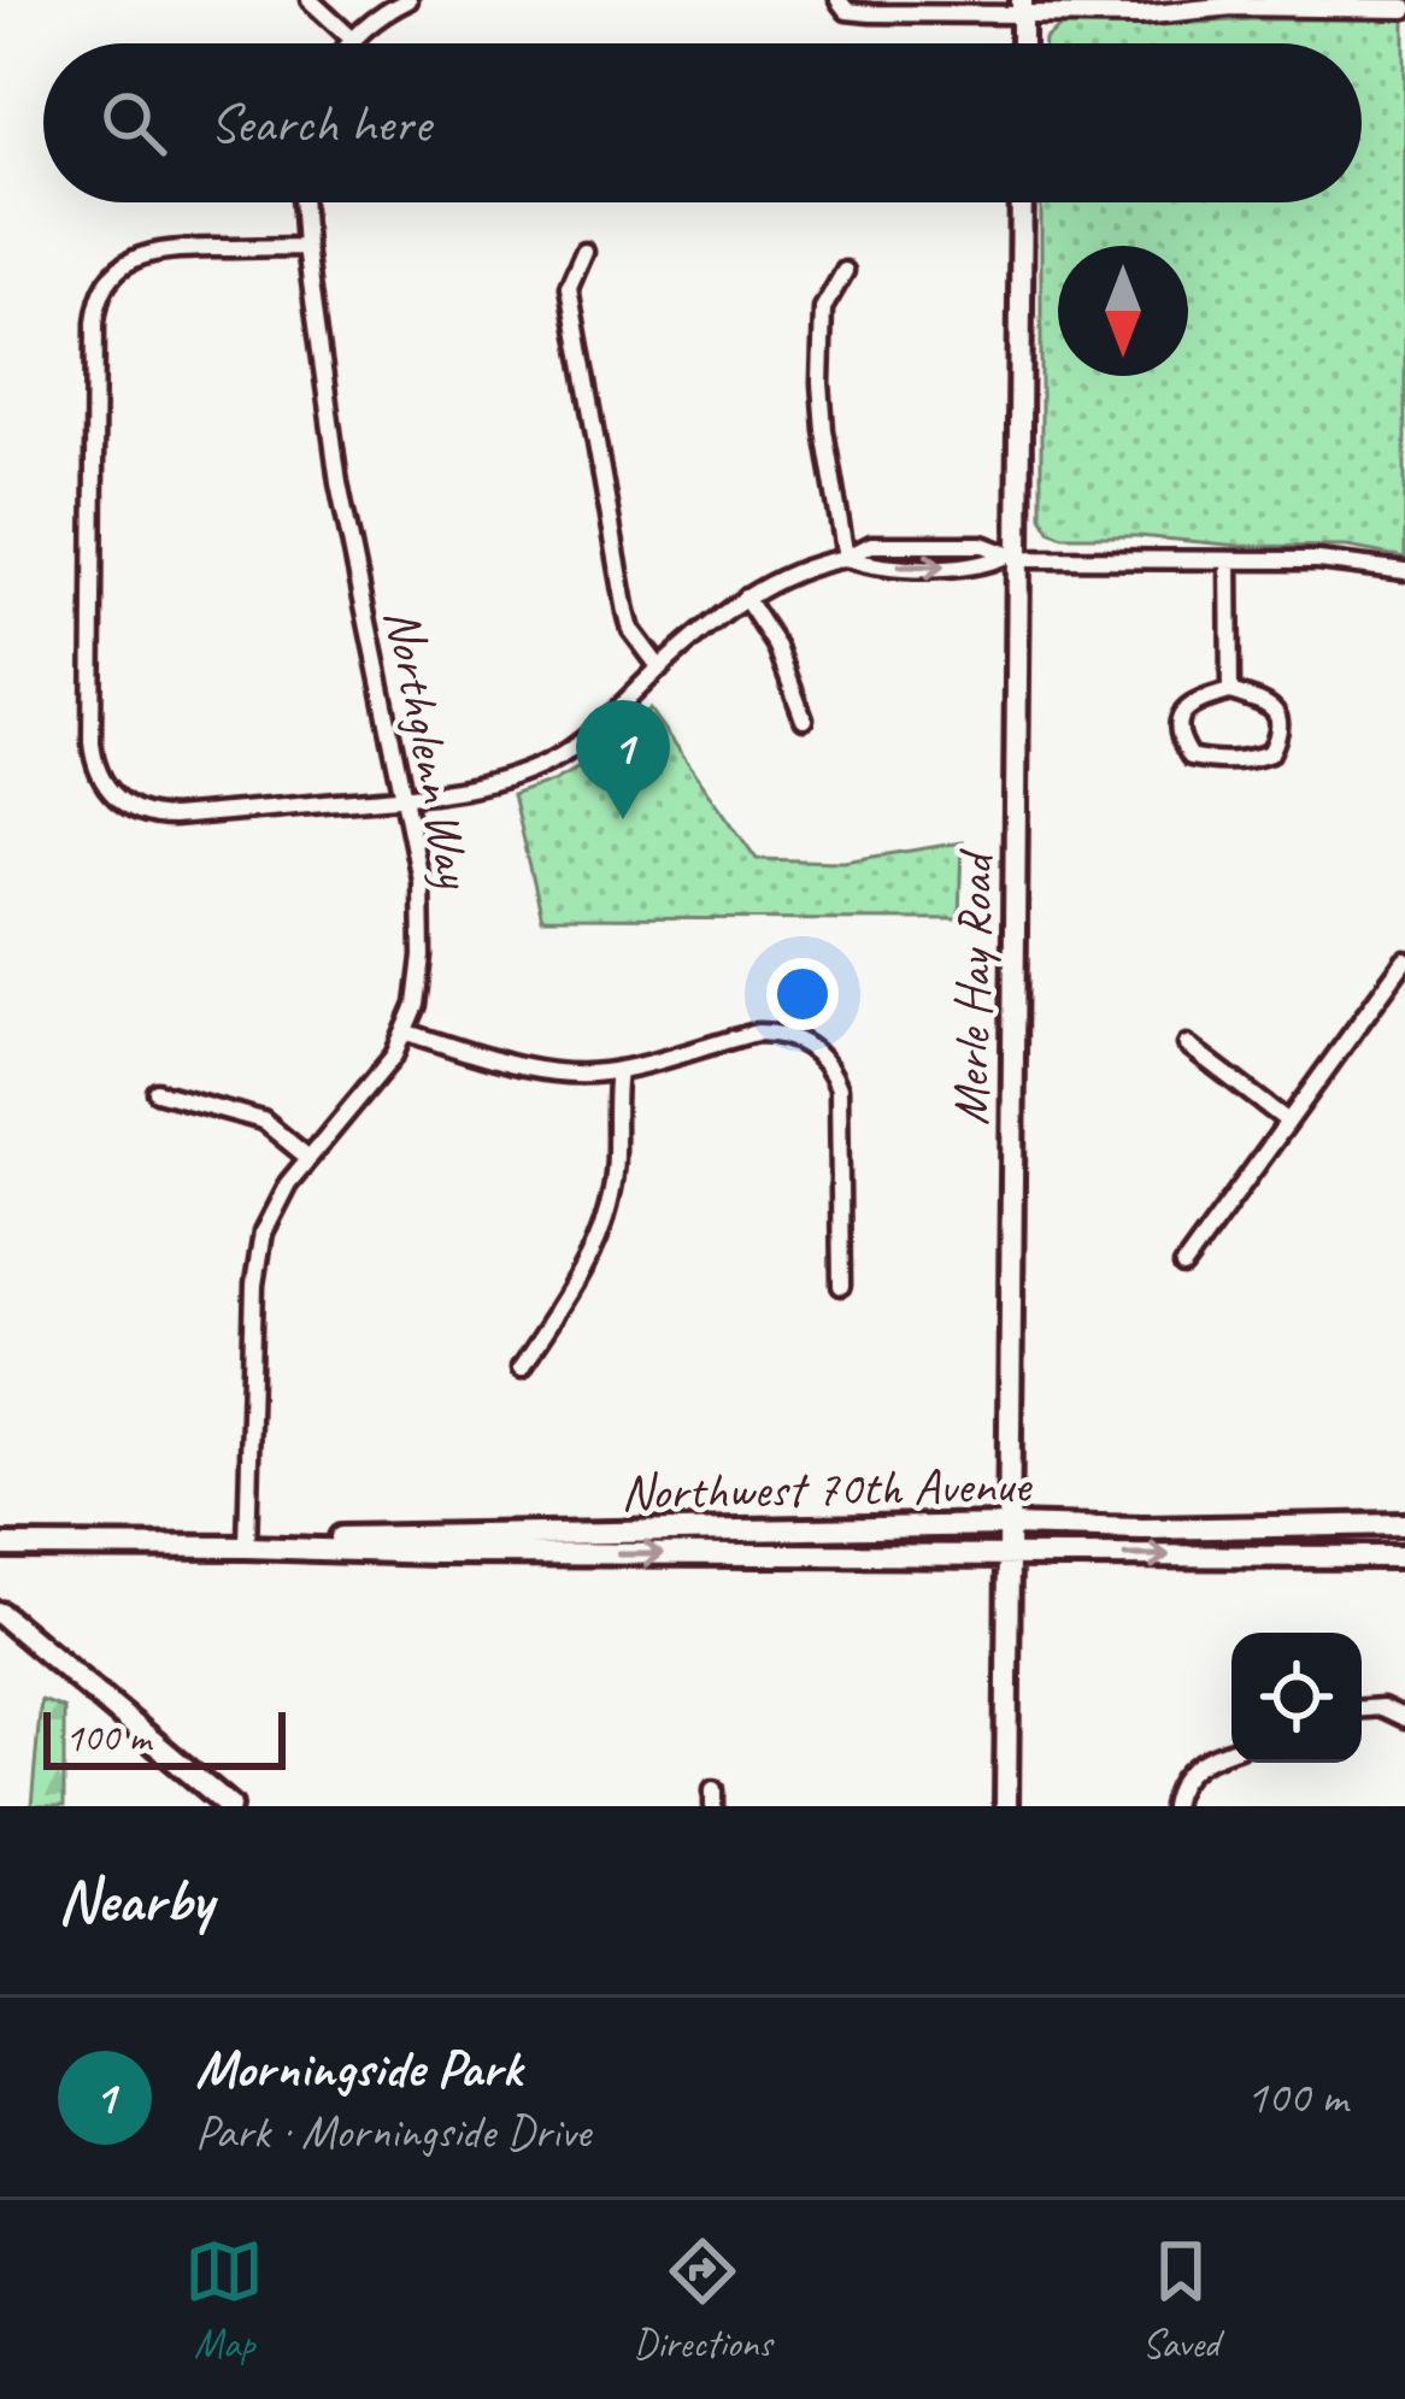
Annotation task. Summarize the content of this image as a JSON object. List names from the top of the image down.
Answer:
{
  "streets": {
    "main road": ["Merle Hay Road", "Northwest 70th Avenue"],
    "street": ["Northglenn Way"]
  },
  "crossings": [
    ["Northglenn Way", "Northwest 70th Avenue"],
    ["Merle Hay Road", "Northwest 70th Avenue"]
  ],
  "scale_bar": "100 m",
  "north": "bottom",
  "page": {
    "search": "Search here",
    "pins": "1",
    "scale": "100 m",
    "heading": "Nearby",
    "list": [
      {
        "mark": "1",
        "name": "Morningside Park",
        "note": "Park · Morningside Drive",
        "value": "100 m"
      }
    ],
    "nav": ["Map", "Directions", "Saved"]
  }
}
